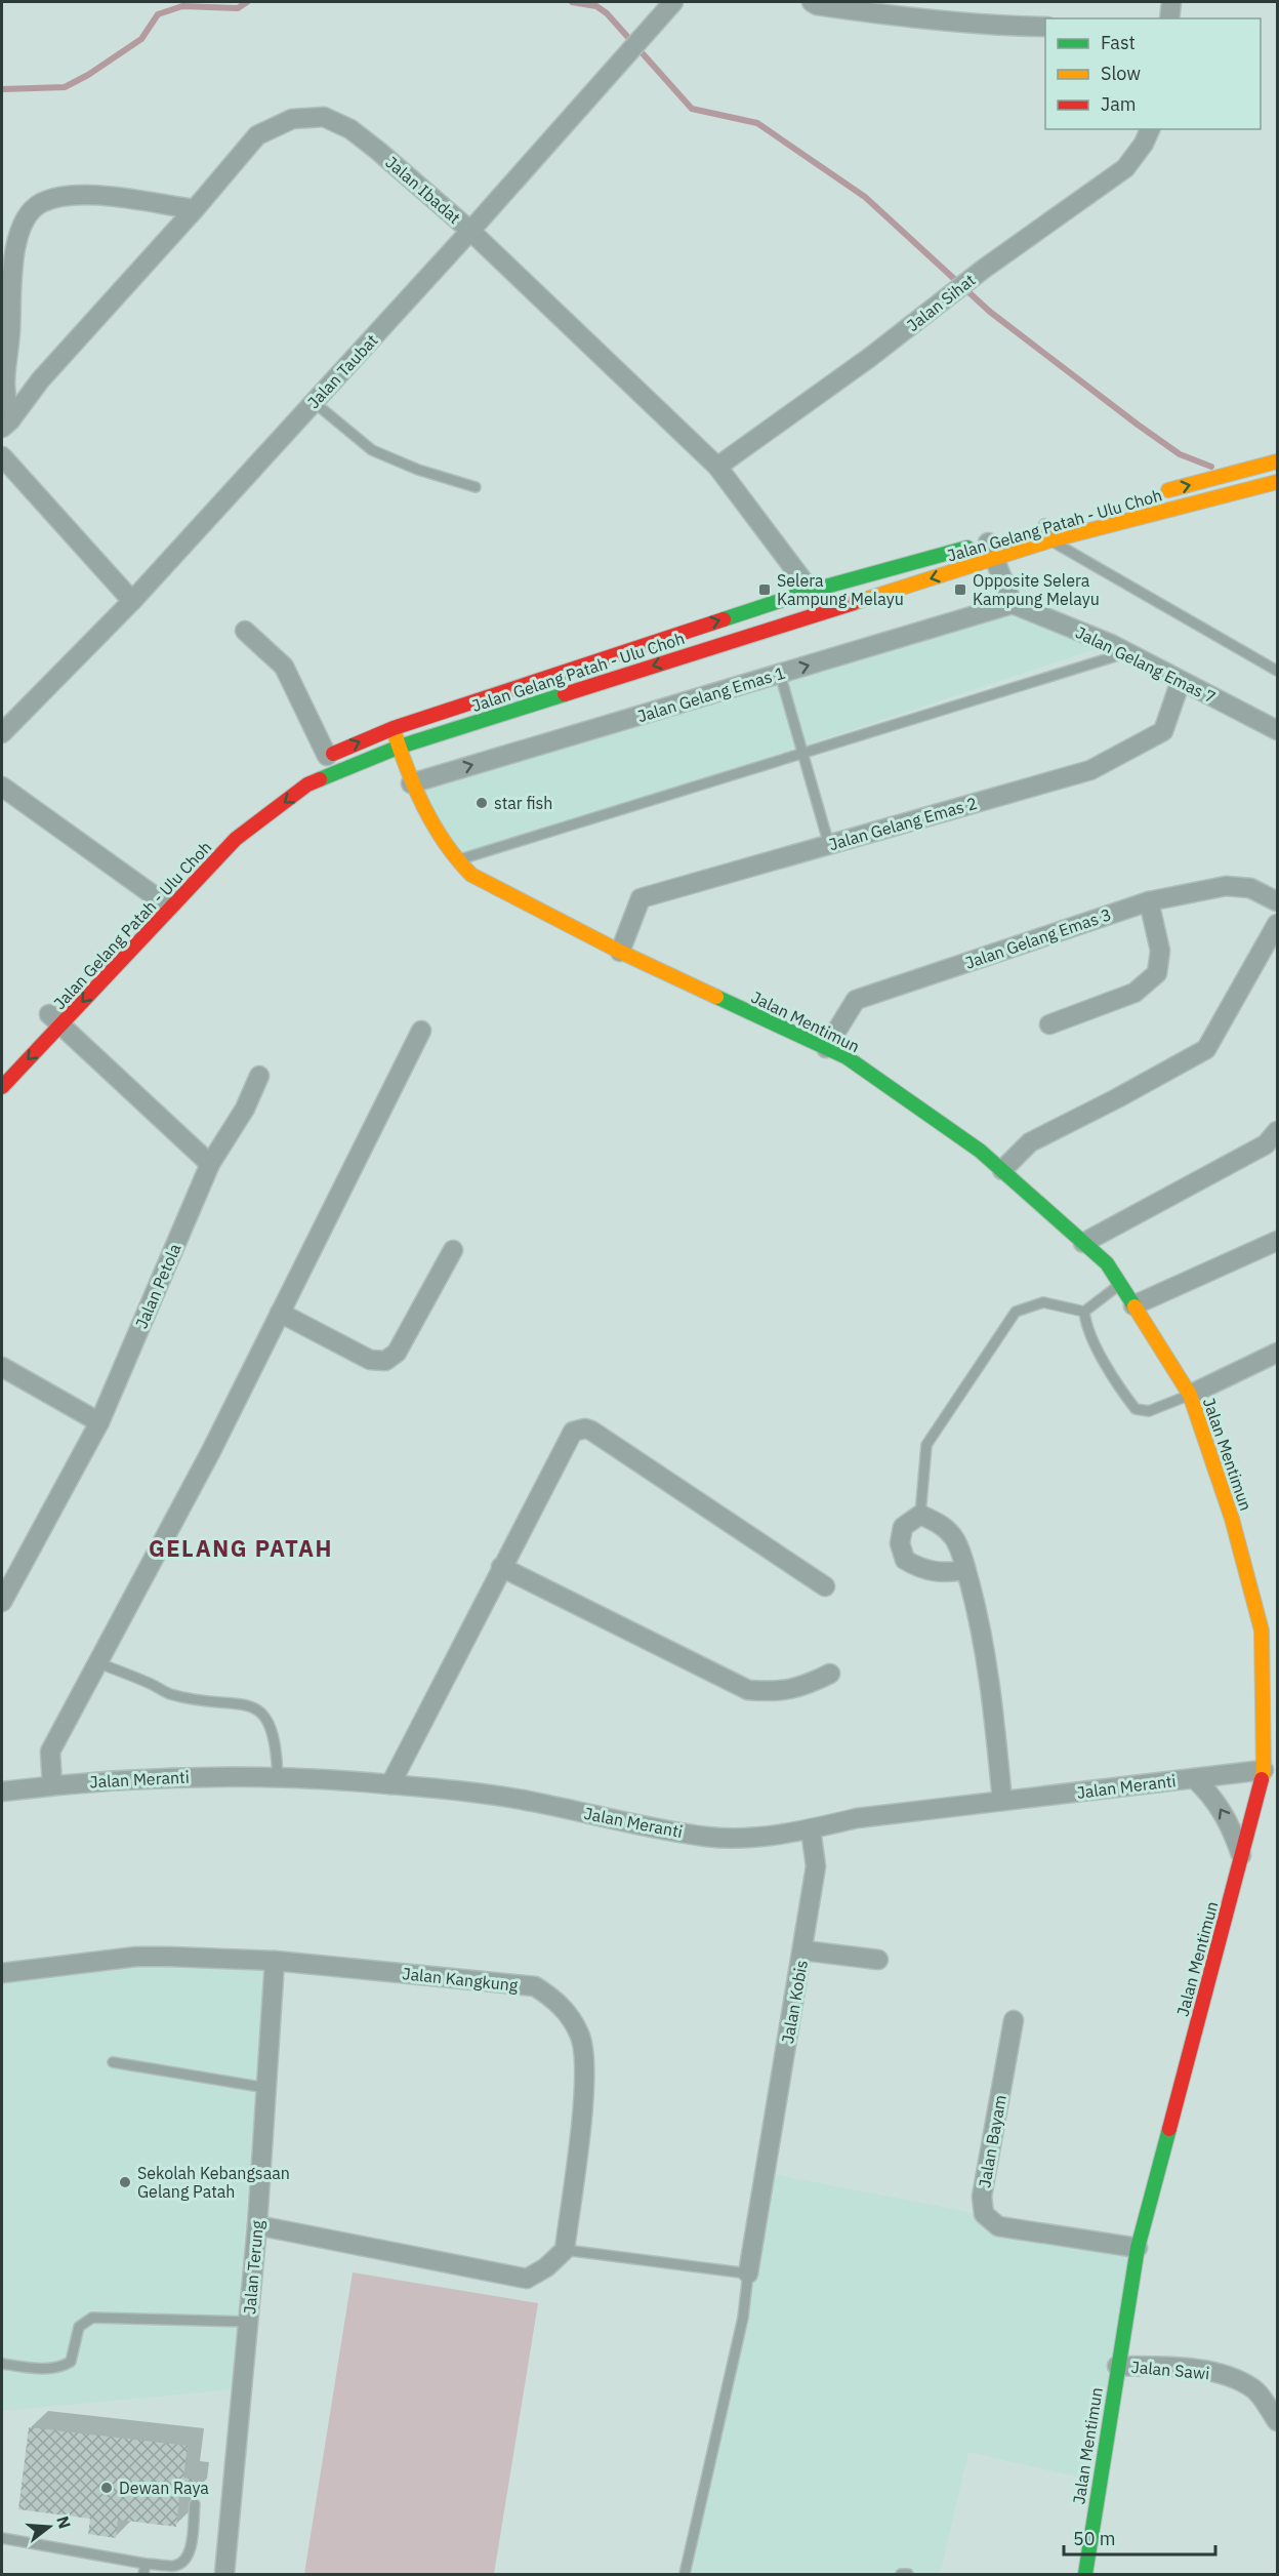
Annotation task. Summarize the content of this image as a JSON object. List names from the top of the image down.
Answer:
{
  "streets": {
    "main road": ["Jalan Gelang Patah - Ulu Choh", "Jalan Mentimun"],
    "street": [
      "Jalan Ibadat",
      "Jalan Sihat",
      "Jalan Taubat",
      "Jalan Gelang Emas 7",
      "Jalan Gelang Emas 1",
      "Jalan Gelang Emas 2",
      "Jalan Gelang Emas 3",
      "Jalan Petola",
      "Jalan Meranti",
      "Jalan Kangkung",
      "Jalan Kobis",
      "Jalan Bayam",
      "Jalan Terung",
      "Jalan Sawi"
    ]
  },
  "crossings": [
    ["Jalan Ibadat", "Jalan Sihat"],
    ["Jalan Ibadat", "Jalan Taubat"],
    ["Jalan Ibadat", "Jalan Gelang Patah - Ulu Choh"],
    ["Jalan Gelang Patah - Ulu Choh", "Jalan Mentimun"],
    ["Jalan Gelang Emas 7", "Jalan Gelang Emas 1"],
    ["Jalan Gelang Emas 7", "Jalan Gelang Emas 2"],
    ["Jalan Gelang Emas 1", "Jalan Mentimun"],
    ["Jalan Gelang Emas 2", "Jalan Mentimun"],
    ["Jalan Gelang Emas 3", "Jalan Mentimun"],
    ["Jalan Mentimun", "Jalan Meranti"],
    ["Jalan Mentimun", "Jalan Bayam"],
    ["Jalan Mentimun", "Jalan Sawi"],
    ["Jalan Meranti", "Jalan Kobis"],
    ["Jalan Kangkung", "Jalan Terung"]
  ],
  "one_way": ["Jalan Gelang Emas 1"],
  "districts": ["GELANG PATAH"],
  "places": {
    "transit": ["Selera Kampung Melayu", "Opposite Selera Kampung Melayu"],
    "other": ["star fish", "Sekolah Kebangsaan Gelang Patah", "Dewan Raya"]
  },
  "legend": ["Fast", "Slow", "Jam"],
  "scale_bar": "50 m",
  "north": "right"
}
